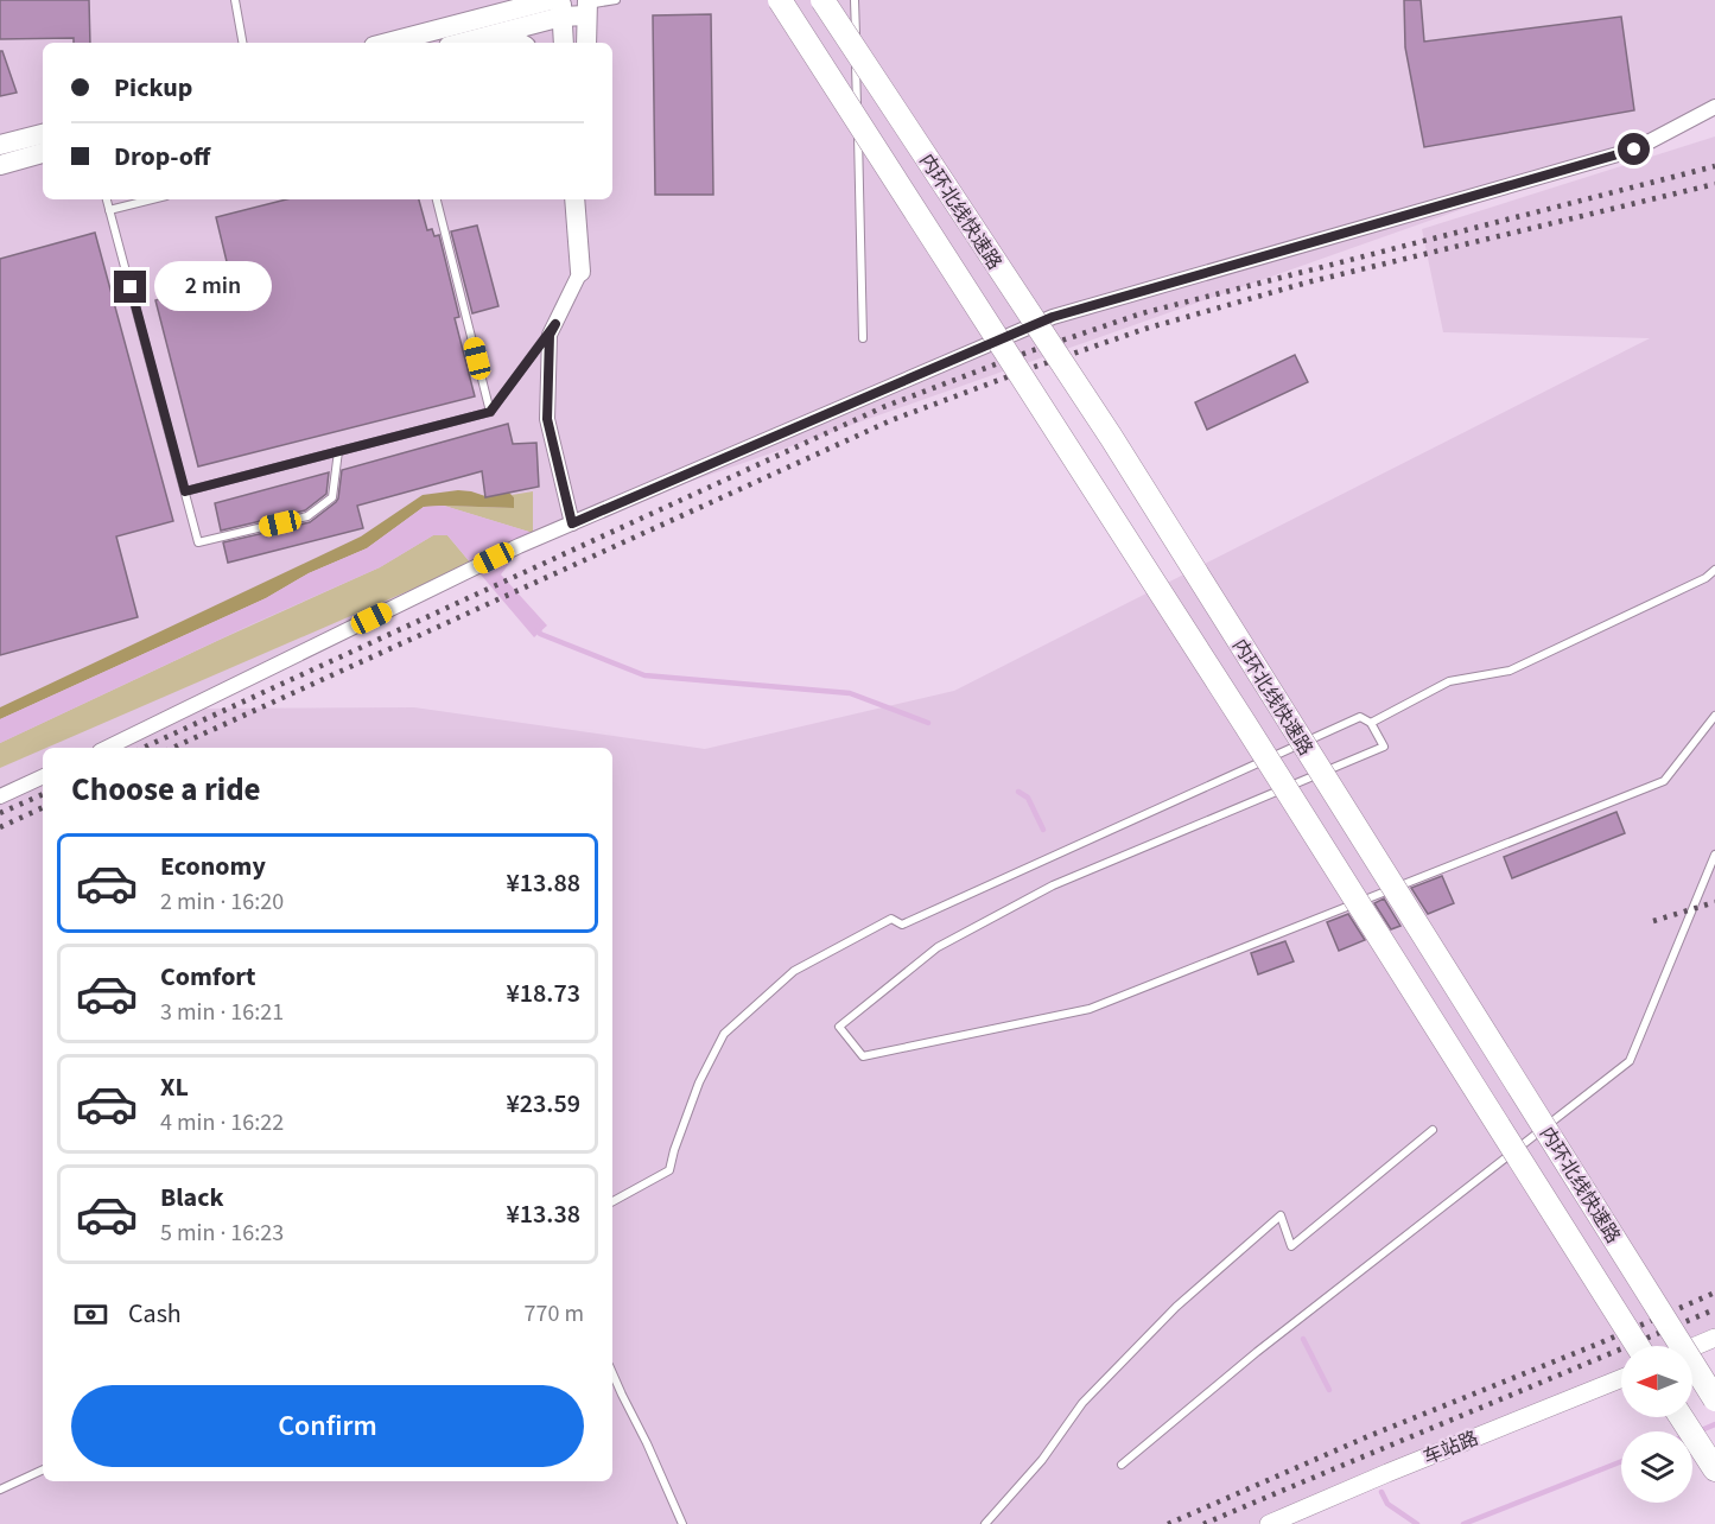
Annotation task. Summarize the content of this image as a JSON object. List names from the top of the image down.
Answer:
{
  "streets": {
    "highway": ["内环北线快速路"],
    "street": ["车站路"]
  },
  "north": "left",
  "page": {
    "banner": ["Pickup", "Drop-off"],
    "bubble": "2 min",
    "heading": "Choose a ride",
    "list": [
      {
        "name": "Economy",
        "note": "2 min · 16:20",
        "value": "¥13.88"
      },
      {
        "name": "Comfort",
        "note": "3 min · 16:21",
        "value": "¥18.73"
      },
      {
        "name": "XL",
        "note": "4 min · 16:22",
        "value": "¥23.59"
      },
      {
        "name": "Black",
        "note": "5 min · 16:23",
        "value": "¥13.38"
      }
    ],
    "pay": ["Cash", "770 m"],
    "buttons": "Confirm"
  }
}
